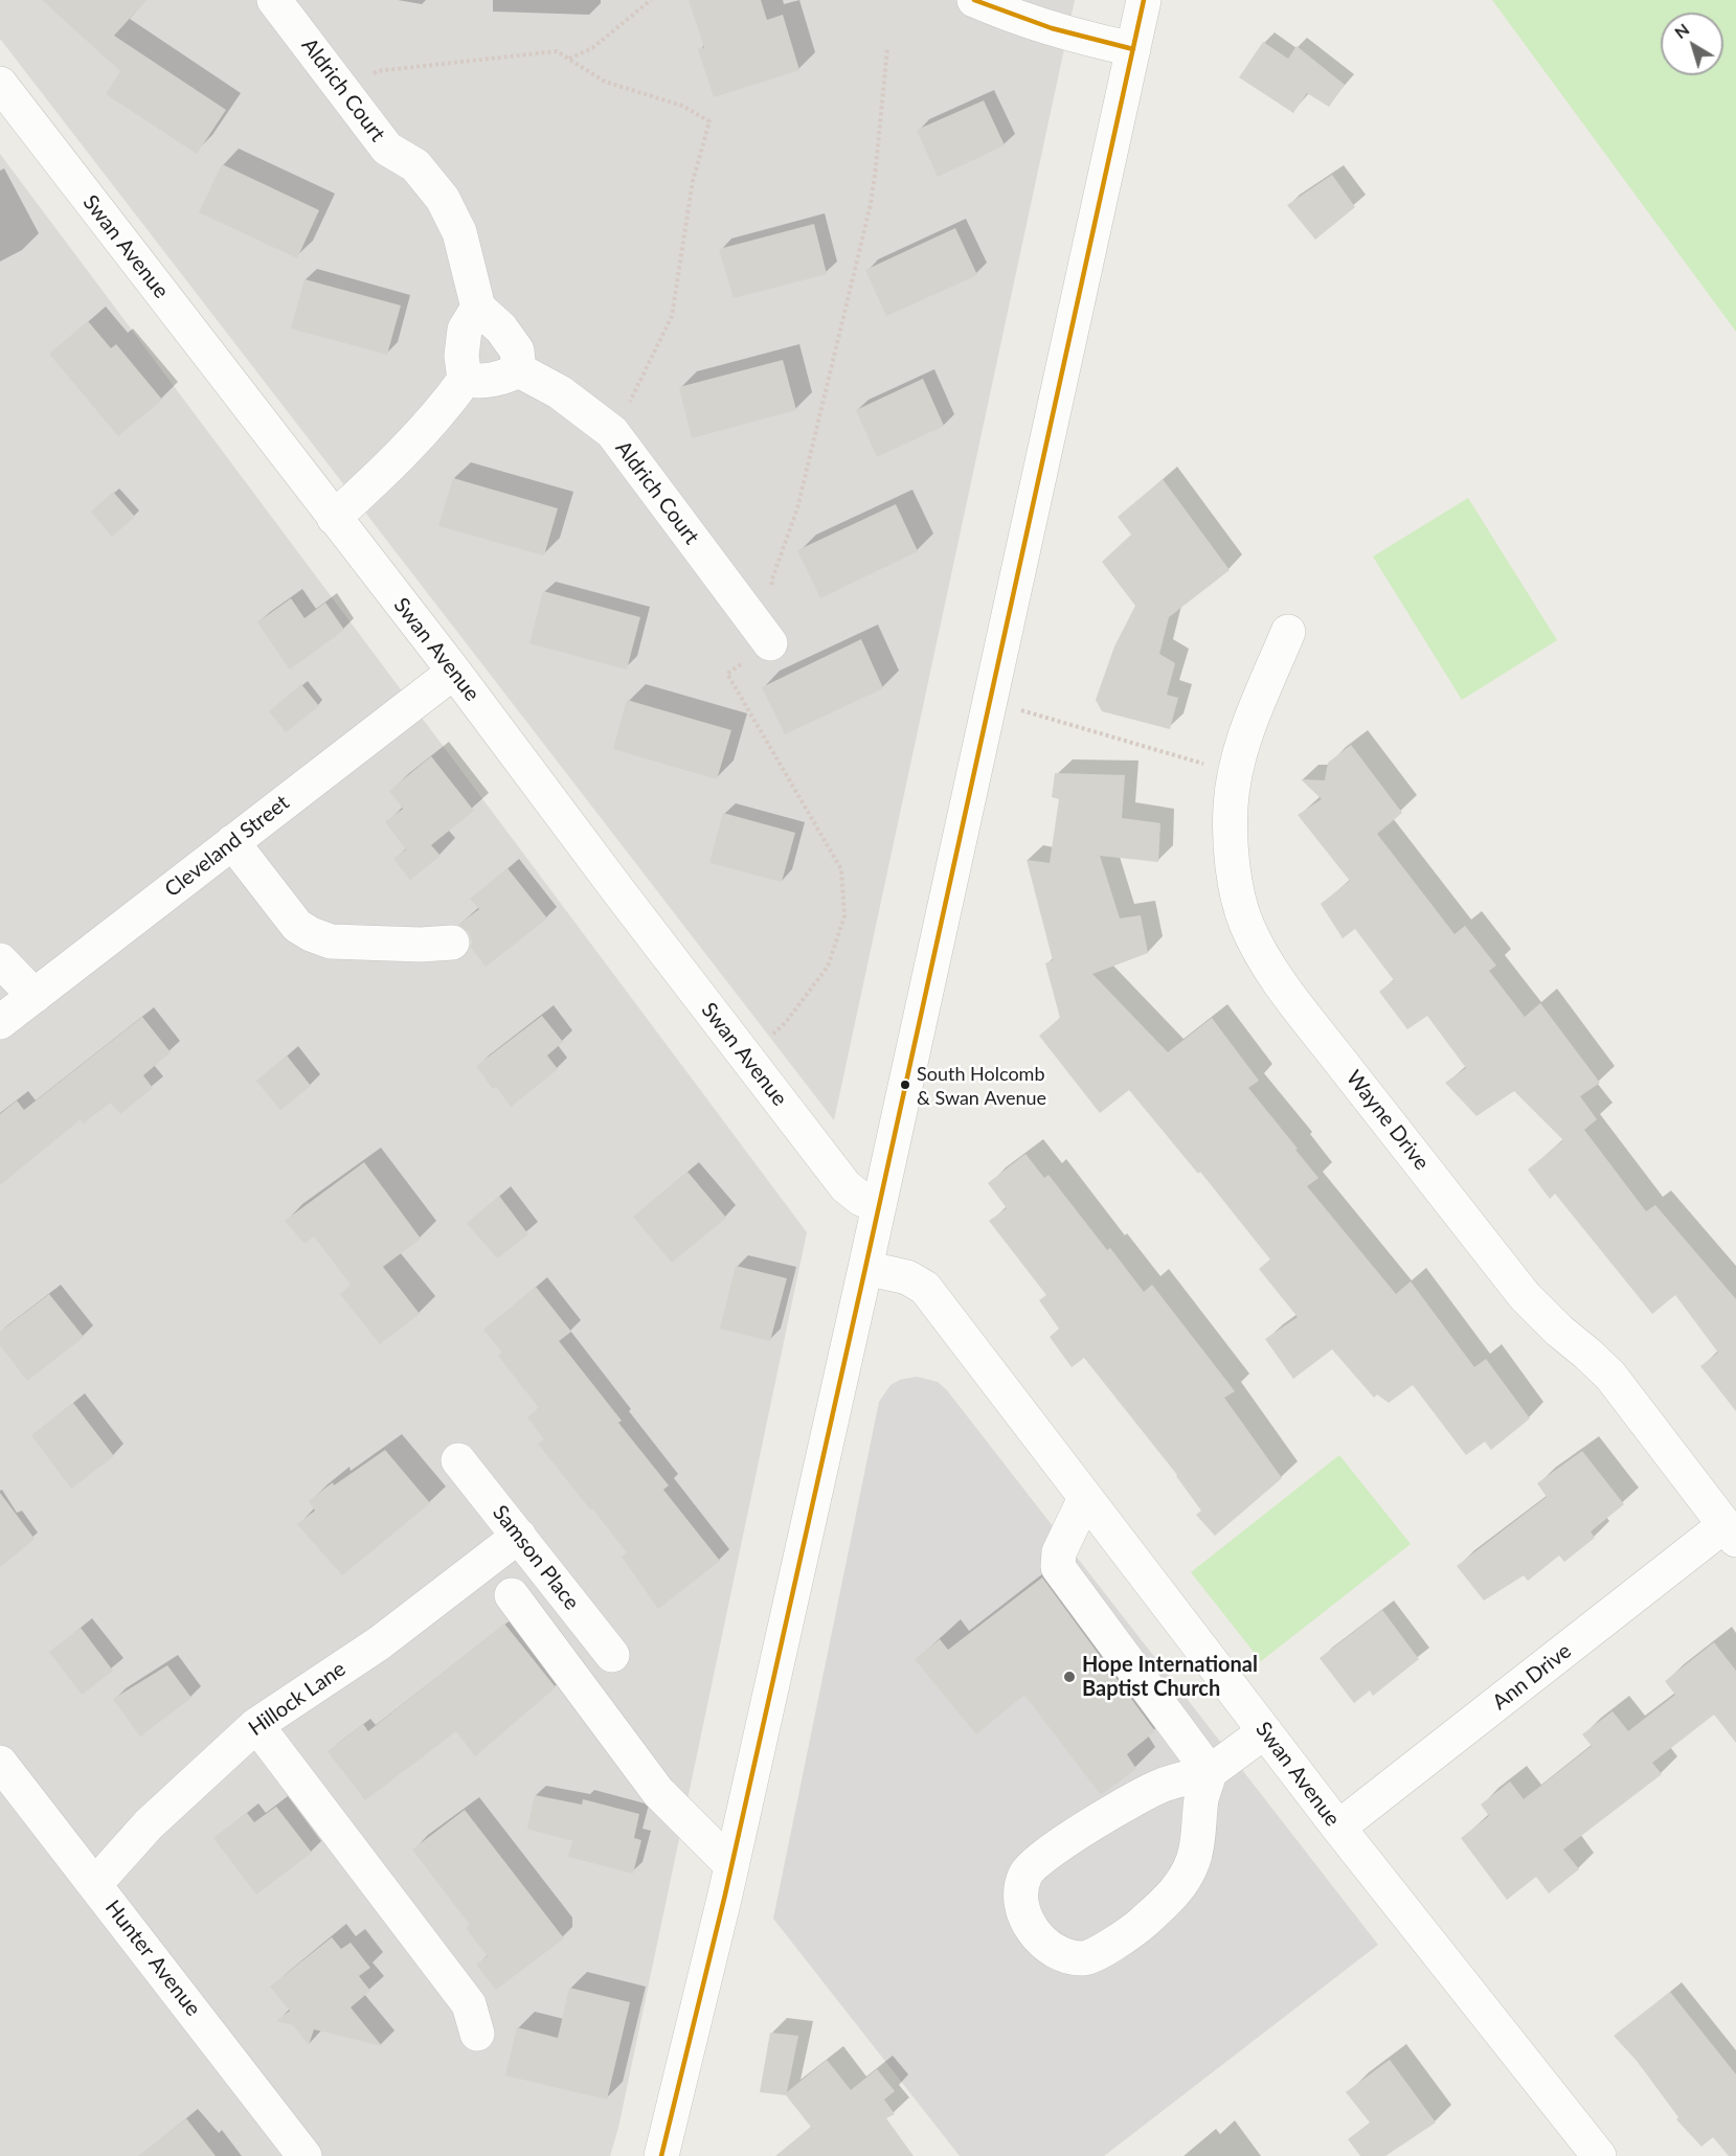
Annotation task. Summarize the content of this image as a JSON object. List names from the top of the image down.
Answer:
{
  "streets": {
    "street": [
      "Aldrich Court",
      "Swan Avenue",
      "Cleveland Street",
      "Wayne Drive",
      "Samson Place",
      "Ann Drive",
      "Hillock Lane",
      "Hunter Avenue"
    ]
  },
  "crossings": [
    ["Swan Avenue", "Cleveland Street"],
    ["Swan Avenue", "Ann Drive"],
    ["Wayne Drive", "Ann Drive"],
    ["Samson Place", "Hillock Lane"],
    ["Hillock Lane", "Hunter Avenue"]
  ],
  "places": ["South Holcomb & Swan Avenue", "Hope International Baptist Church"],
  "north": "top left"
}
